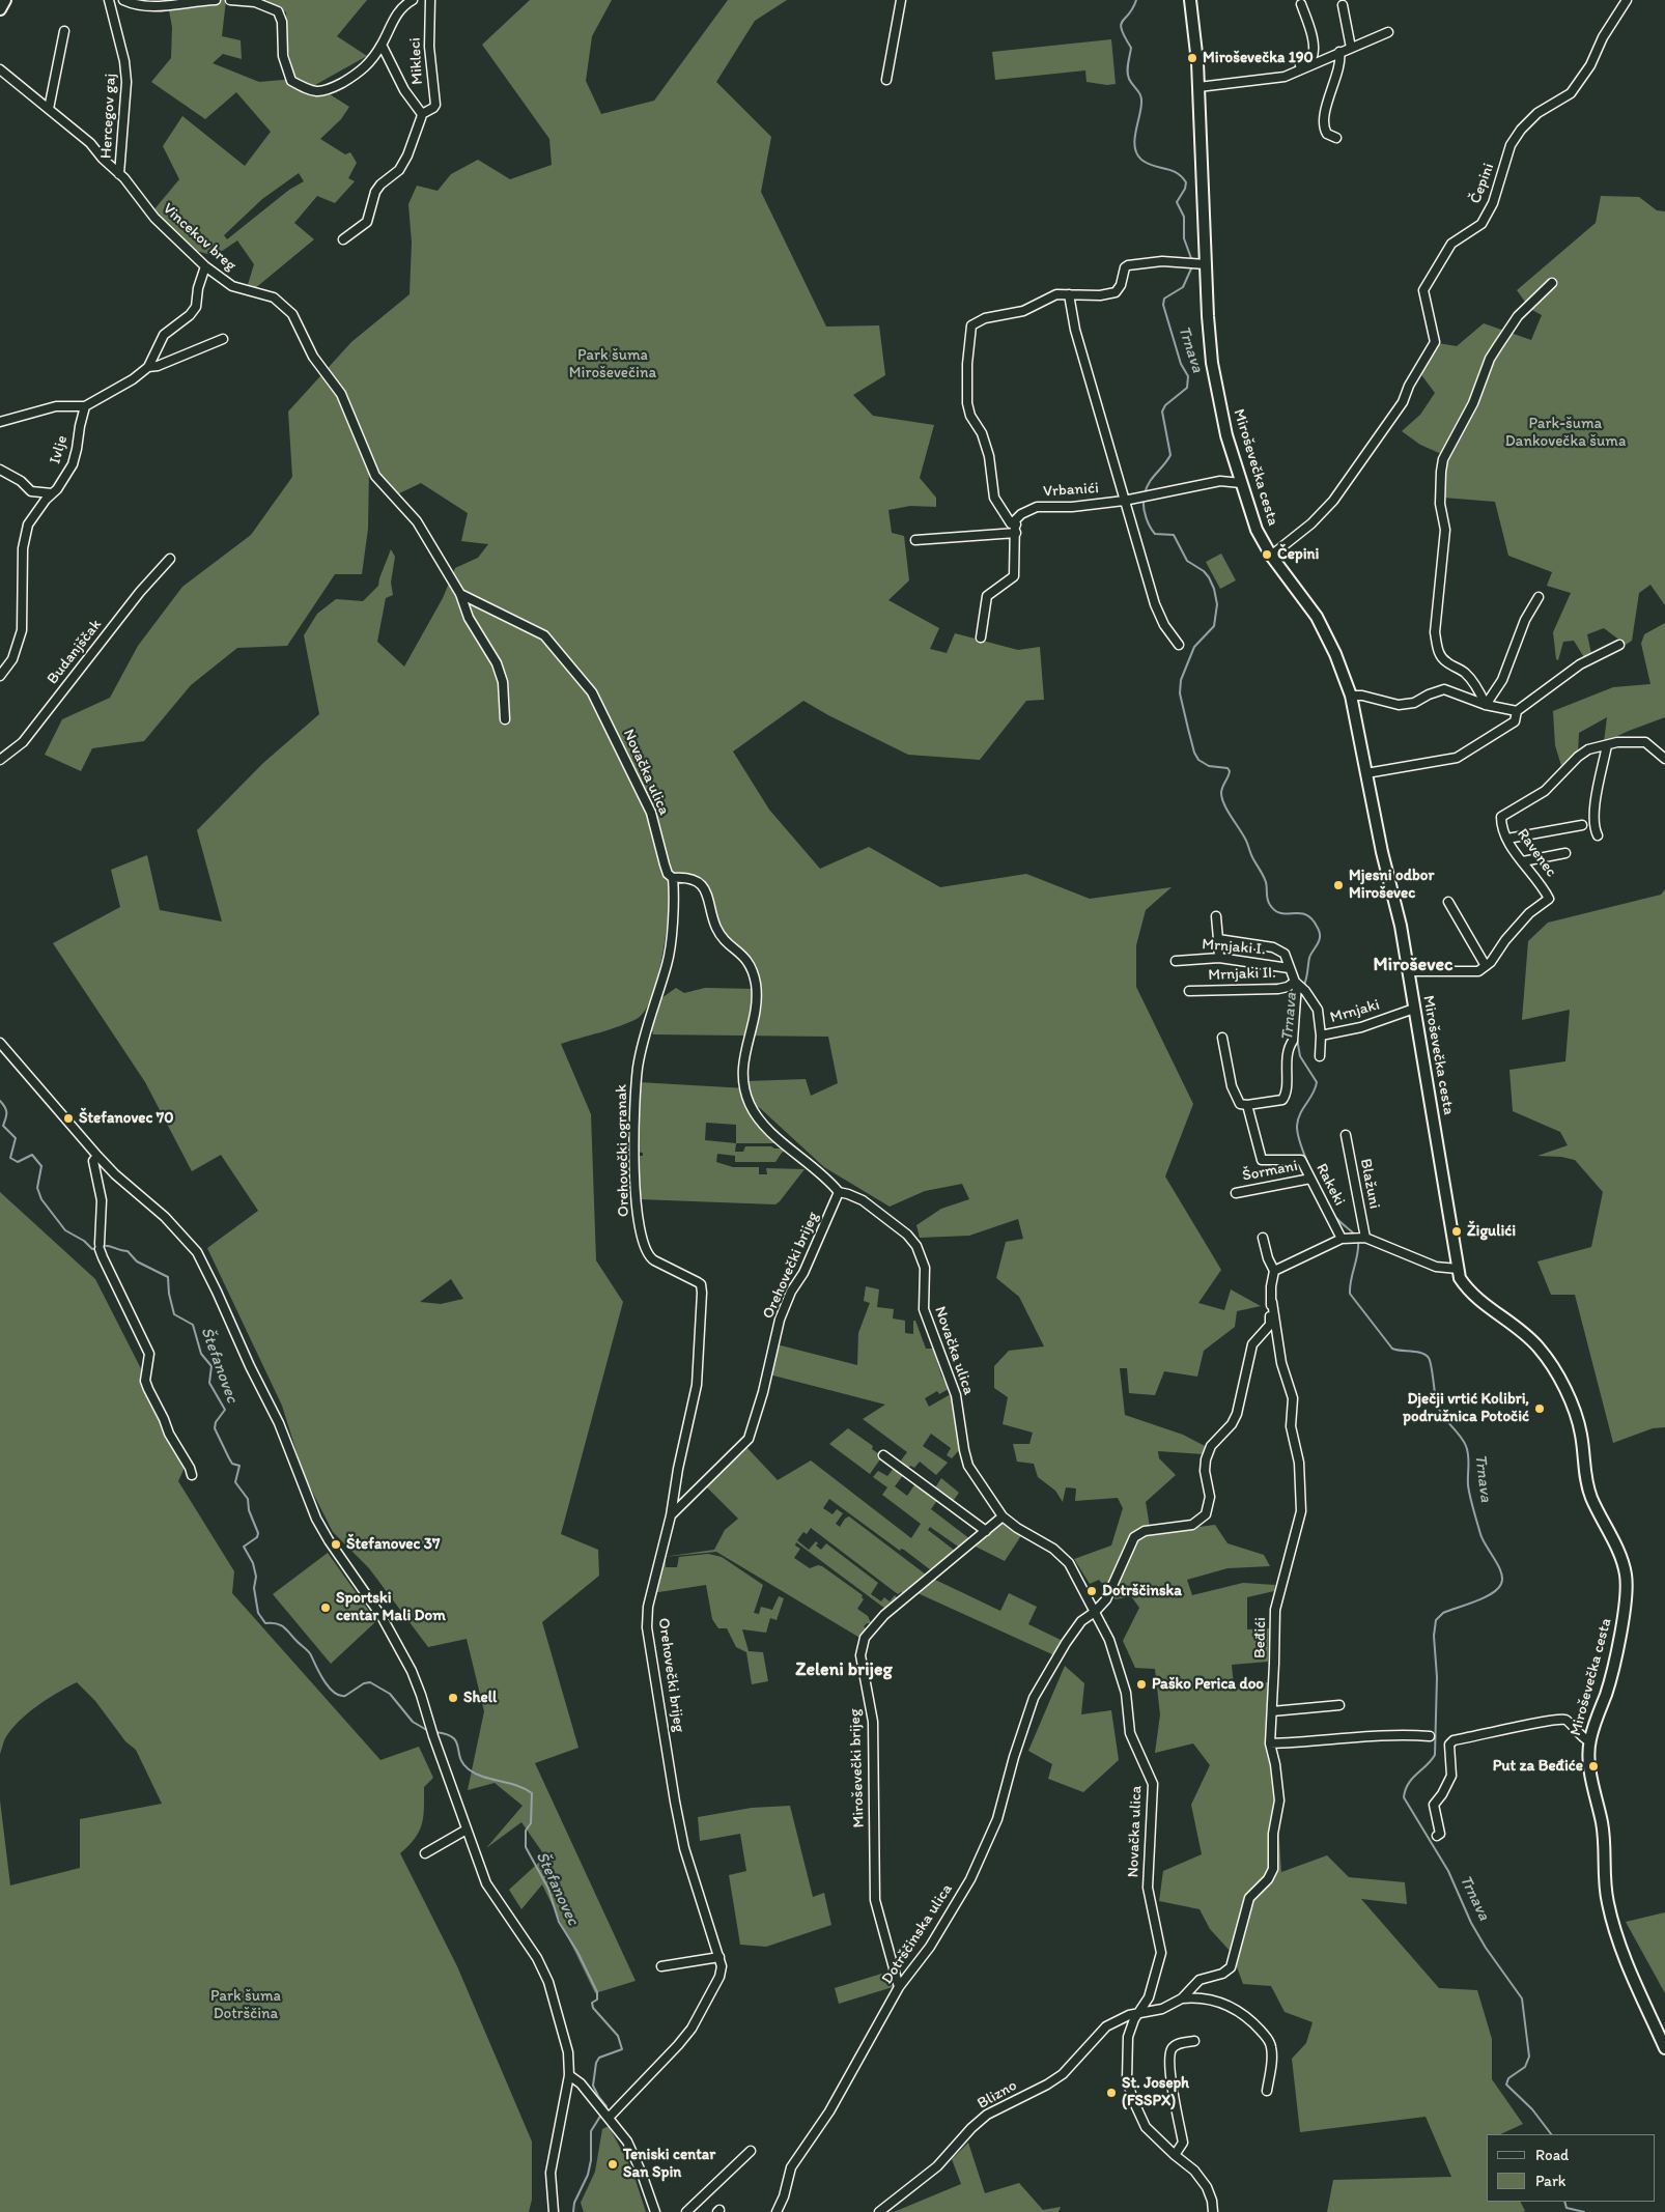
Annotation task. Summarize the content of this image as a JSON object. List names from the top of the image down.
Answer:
{
  "streets": {
    "main road": ["Miroševečka cesta"],
    "street": [
      "Mikleci",
      "Hercegov gaj",
      "Čepini",
      "Vincekov breg",
      "Ivlje",
      "Vrbanići",
      "Budanjščak",
      "Novačka ulica",
      "Ravenec",
      "Mrnjaki I.",
      "Mrnjaki II.",
      "Mrnjaki",
      "Orehovečki ogranak",
      "Šormani",
      "Blažuni",
      "Rakeki",
      "Orehovečki brijeg",
      "Beđići",
      "Miroševečki brijeg",
      "Dotrščinska ulica",
      "Blizno"
    ]
  },
  "crossings": [
    ["Hercegov gaj", "Vincekov breg"],
    ["Čepini", "Miroševečka cesta"],
    ["Vincekov breg", "Novačka ulica"],
    ["Miroševečka cesta", "Vrbanići"],
    ["Miroševečka cesta", "Mrnjaki"],
    ["Novačka ulica", "Orehovečki ogranak"],
    ["Novačka ulica", "Orehovečki brijeg"],
    ["Novačka ulica", "Miroševečki brijeg"],
    ["Novačka ulica", "Dotrščinska ulica"],
    ["Novačka ulica", "Blizno"],
    ["Mrnjaki I.", "Mrnjaki"],
    ["Mrnjaki II.", "Mrnjaki"],
    ["Orehovečki ogranak", "Orehovečki brijeg"],
    ["Šormani", "Rakeki"],
    ["Beđići", "Dotrščinska ulica"],
    ["Beđići", "Blizno"],
    ["Miroševečki brijeg", "Dotrščinska ulica"]
  ],
  "districts": ["Miroševec", "Zeleni brijeg"],
  "water": ["Trnava", "Štefanovec"],
  "parks": ["Park šuma Miroševečina", "Park-šuma Dankovečka šuma", "Park šuma Dotrščina"],
  "places": [
    "Miroševečka 190",
    "Čepini",
    "Mjesni odbor Miroševec",
    "Štefanovec 70",
    "Žigulići",
    "Dječji vrtić Kolibri, podružnica Potočić",
    "Štefanovec 37",
    "Dotrščinska",
    "Sportski centar Mali Dom",
    "Paško Perica doo",
    "Shell",
    "Put za Beđiće",
    "St. Joseph (FSSPX)",
    "Teniski centar San Spin"
  ],
  "legend": ["Road", "Park"]
}
